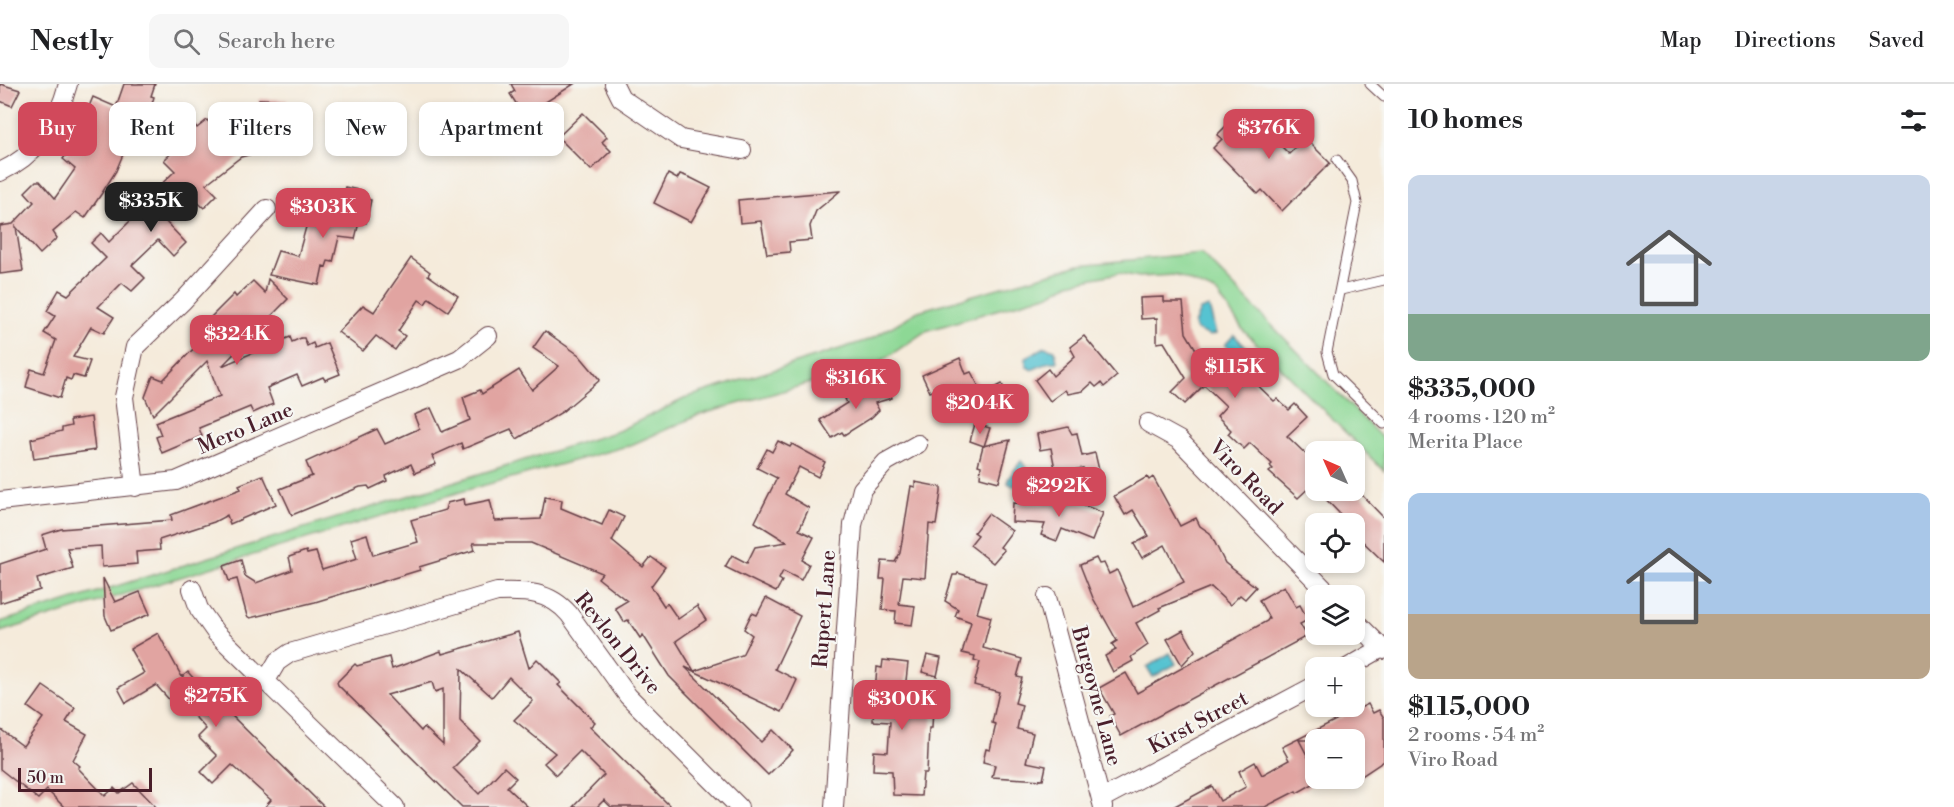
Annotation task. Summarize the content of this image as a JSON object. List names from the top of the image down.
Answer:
{
  "streets": {
    "street": [
      "Mero Lane",
      "Viro Road",
      "Rupert Lane",
      "Revlon Drive",
      "Burgoyne Lane",
      "Kirst Street"
    ]
  },
  "crossings": [
    ["Burgoyne Lane", "Kirst Street"]
  ],
  "scale_bar": "50 m",
  "north": "top left",
  "page": {
    "header": "Nestly",
    "search": "Search here",
    "nav": ["Map", "Directions", "Saved"],
    "heading": "10 homes",
    "chip": [
      "Buy",
      "Rent",
      "Filters",
      "New",
      "Apartment"
    ],
    "price": [
      "$376K",
      "$335K",
      "$303K",
      "$324K",
      "$115K",
      "$316K",
      "$204K",
      "$292K",
      "$275K",
      "$300K"
    ],
    "list": [
      {
        "name": "$335,000",
        "note": "4 rooms · 120 m² · Merita Place"
      },
      {
        "name": "$115,000",
        "note": "2 rooms · 54 m² · Viro Road"
      }
    ],
    "map_buttons": ["+", "−"],
    "scale": "50 m"
  }
}
